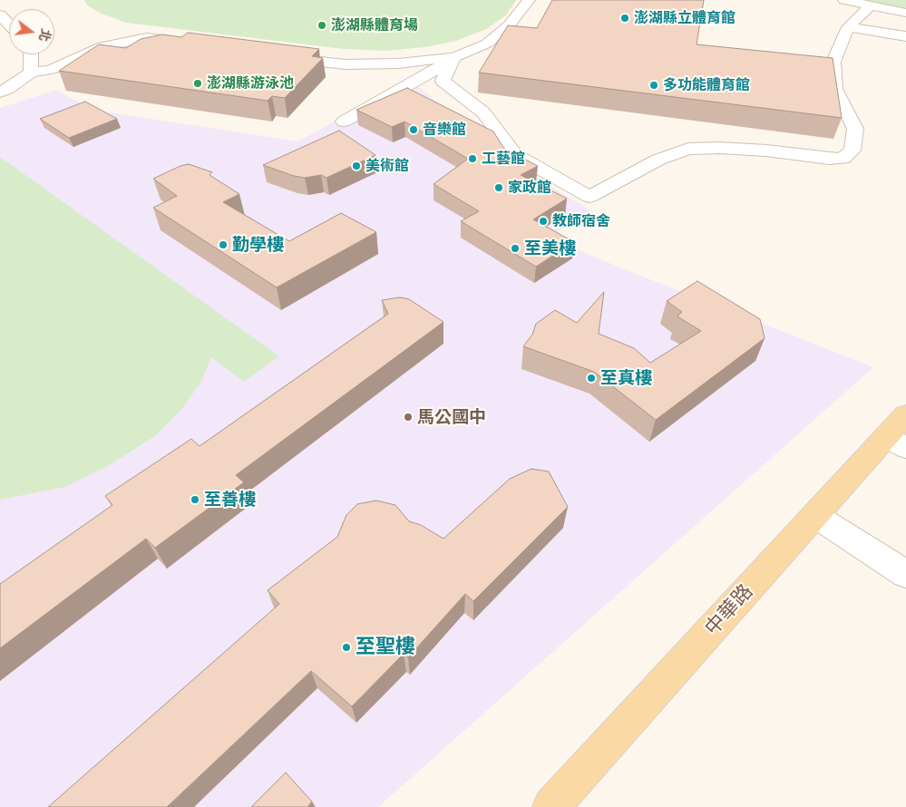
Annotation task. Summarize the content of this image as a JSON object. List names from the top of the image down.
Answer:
{
  "streets": {
    "main road": ["中華路"]
  },
  "places": [
    "澎湖縣立體育館",
    "澎湖縣體育場",
    "澎湖縣游泳池",
    "多功能體育館",
    "音樂館",
    "工藝館",
    "美術館",
    "家政館",
    "教師宿舍",
    "勤學樓",
    "至美樓",
    "至真樓",
    "馬公國中",
    "至善樓",
    "至聖樓"
  ],
  "north": "right"
}
